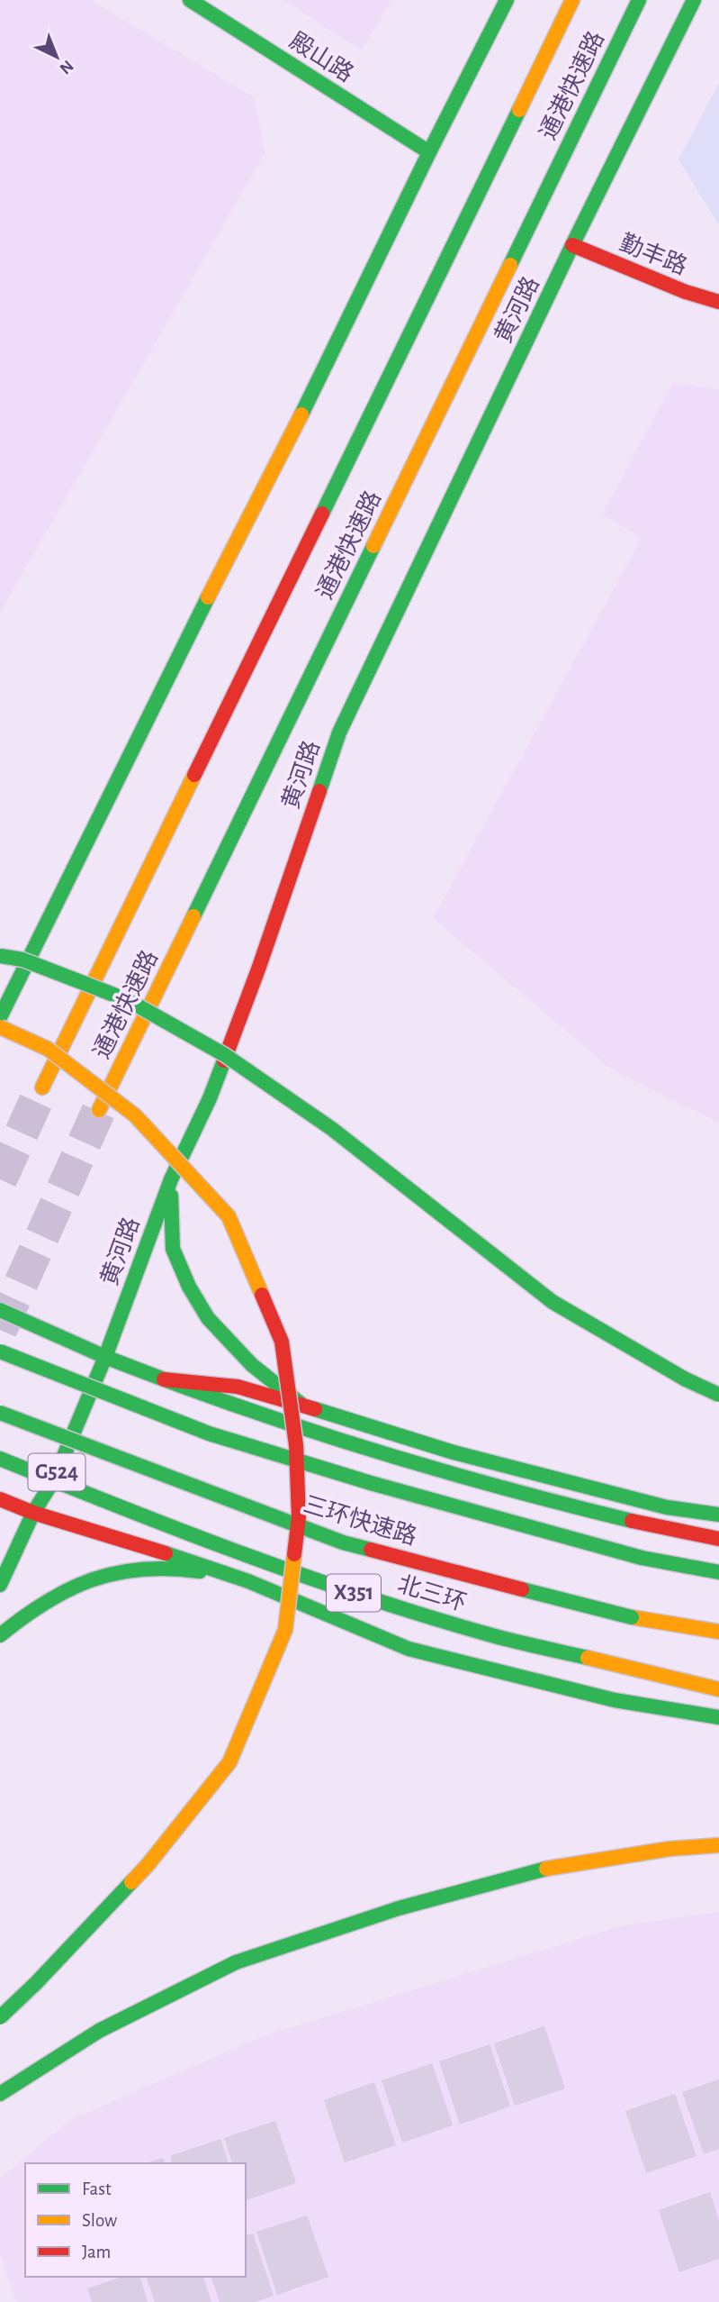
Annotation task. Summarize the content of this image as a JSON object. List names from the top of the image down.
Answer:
{
  "streets": {
    "main road": [
      "殿山路",
      "通港快速路",
      "勤丰路",
      "黄河路",
      "G524",
      "三环快速路",
      "X351",
      "北三环"
    ]
  },
  "crossings": [
    ["勤丰路", "黄河路"],
    ["黄河路", "北三环"]
  ],
  "legend": ["Fast", "Slow", "Jam"],
  "north": "bottom right"
}
